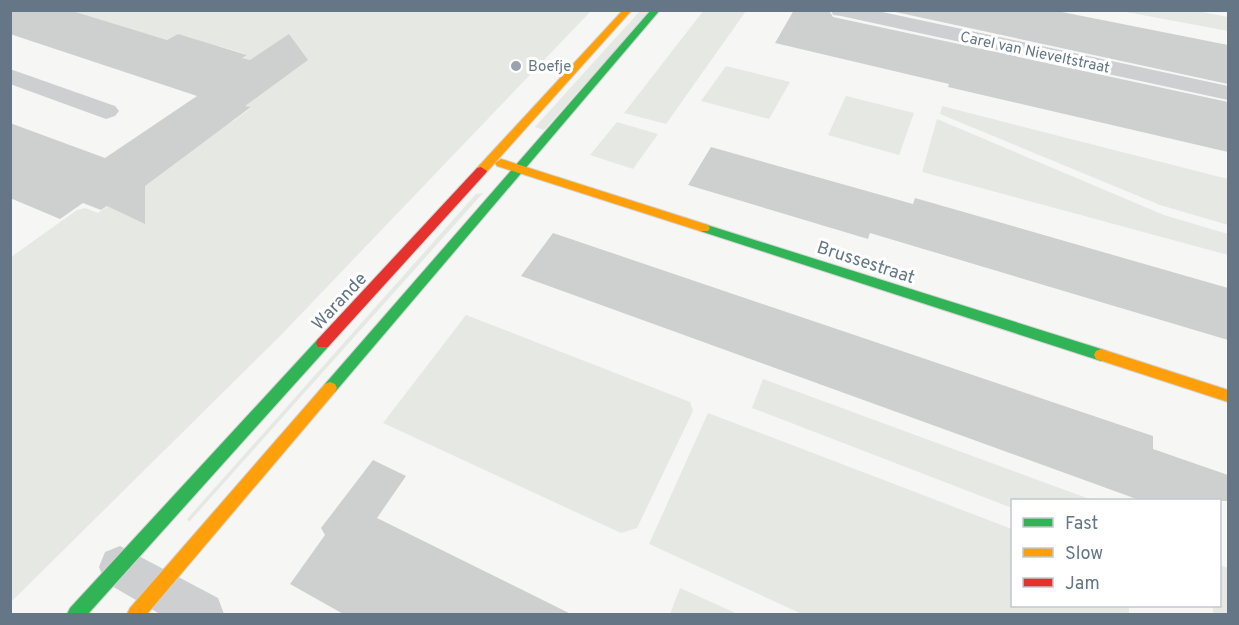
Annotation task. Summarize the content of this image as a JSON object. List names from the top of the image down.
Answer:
{
  "streets": {
    "street": ["Carel van Nieveltstraat", "Brussestraat", "Warande"]
  },
  "crossings": [
    ["Brussestraat", "Warande"]
  ],
  "places": ["Boefje"],
  "legend": ["Fast", "Slow", "Jam"]
}
